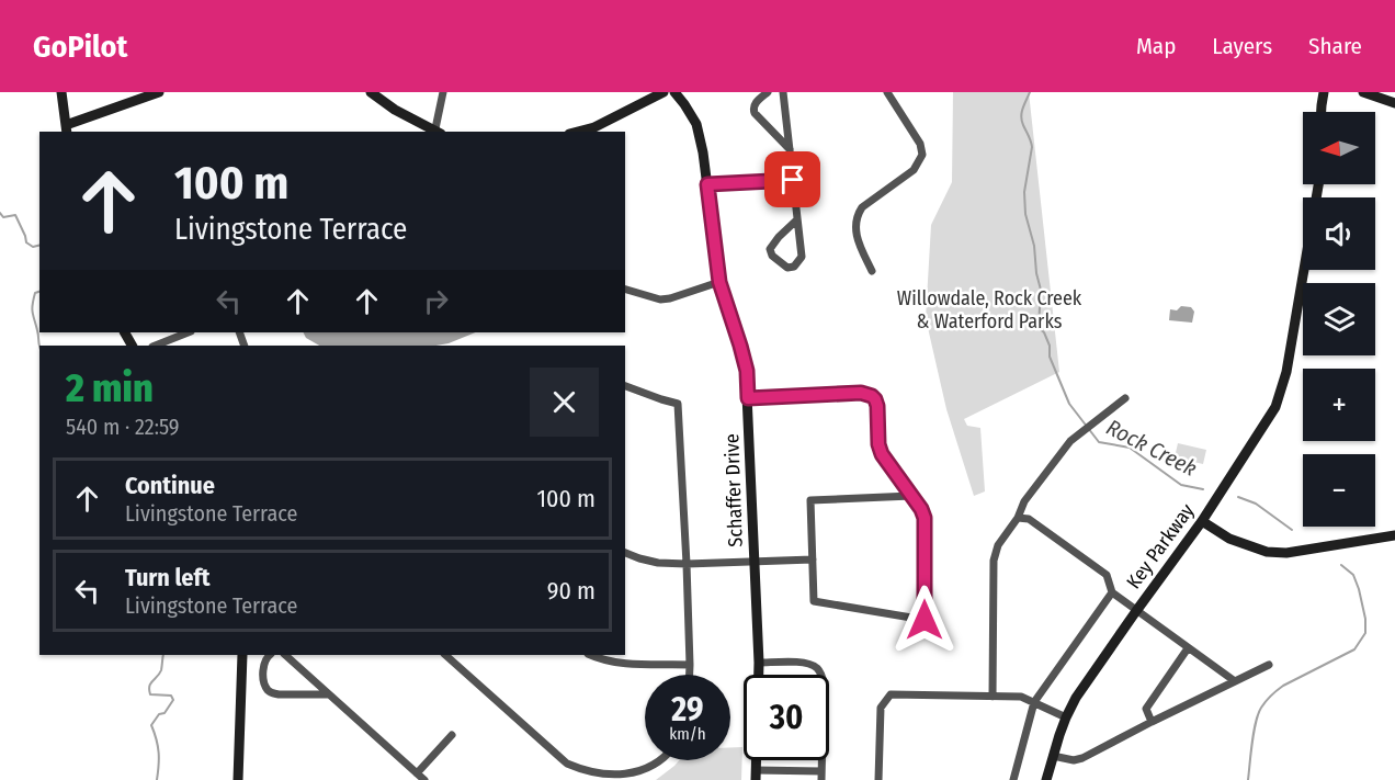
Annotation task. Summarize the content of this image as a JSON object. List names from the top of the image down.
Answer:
{
  "streets": {
    "street": ["Schaffer Drive", "Key Parkway"]
  },
  "water": ["Rock Creek"],
  "parks": ["Willowdale, Rock Creek & Waterford Parks"],
  "north": "left",
  "page": {
    "header": "GoPilot",
    "nav": ["Map", "Layers", "Share"],
    "map_buttons": ["+", "−"],
    "turn": ["100 m", "Livingstone Terrace"],
    "heading": ["2 min", "540 m · 22:59"],
    "list": [
      {
        "name": "Continue",
        "note": "Livingstone Terrace",
        "value": "100 m"
      },
      {
        "name": "Turn left",
        "note": "Livingstone Terrace",
        "value": "90 m"
      }
    ],
    "speed": "29 km/h",
    "limit": "30"
  }
}
